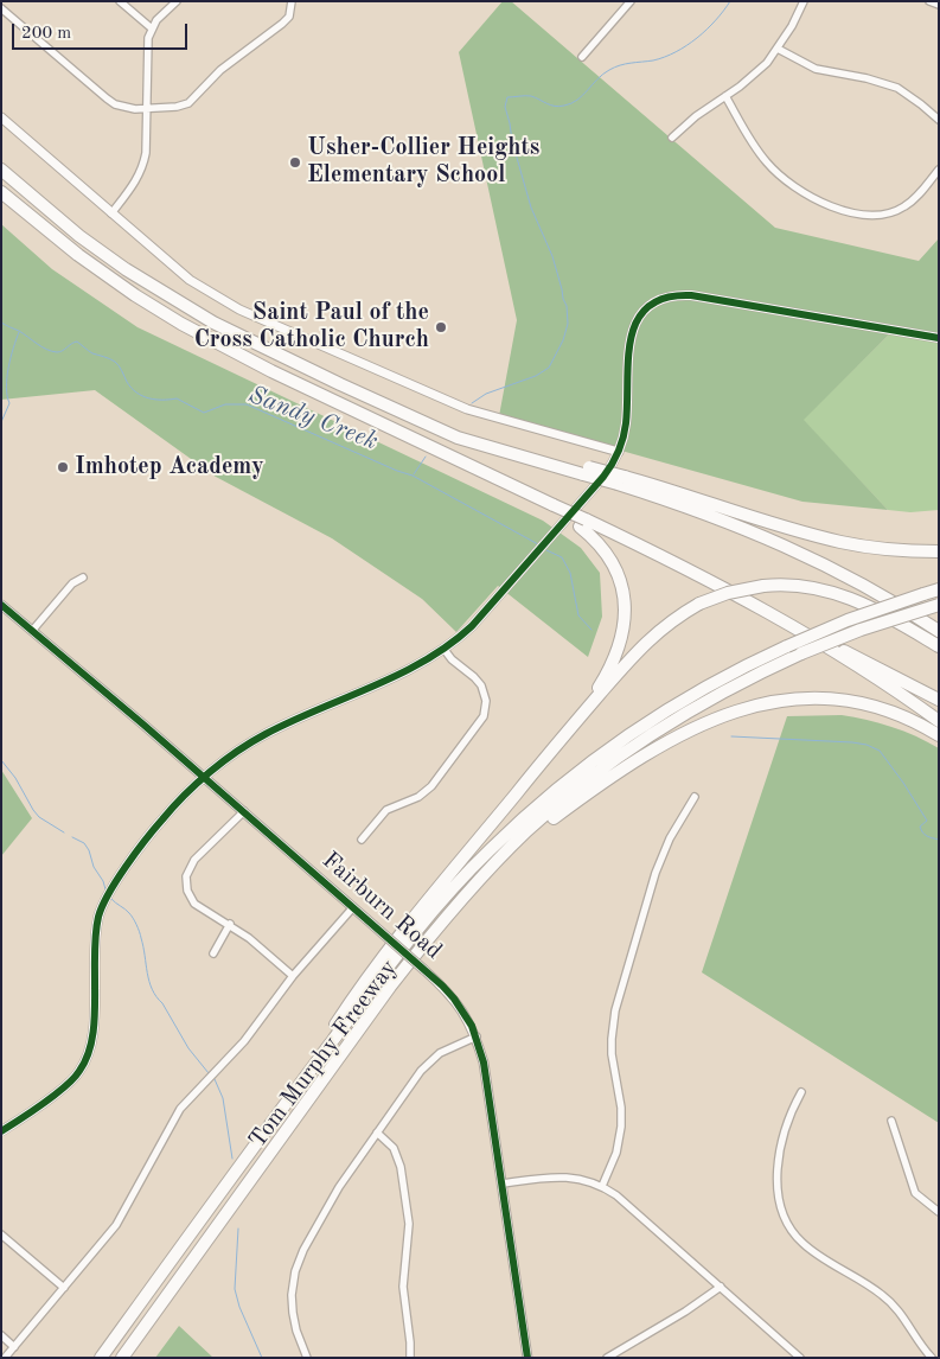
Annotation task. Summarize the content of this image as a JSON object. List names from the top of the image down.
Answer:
{
  "streets": {
    "highway": ["Tom Murphy Freeway"],
    "street": ["Fairburn Road"]
  },
  "water": ["Sandy Creek"],
  "places": ["Usher-Collier Heights Elementary School", "Saint Paul of the Cross Catholic Church", "Imhotep Academy"],
  "scale_bar": "200 m"
}
